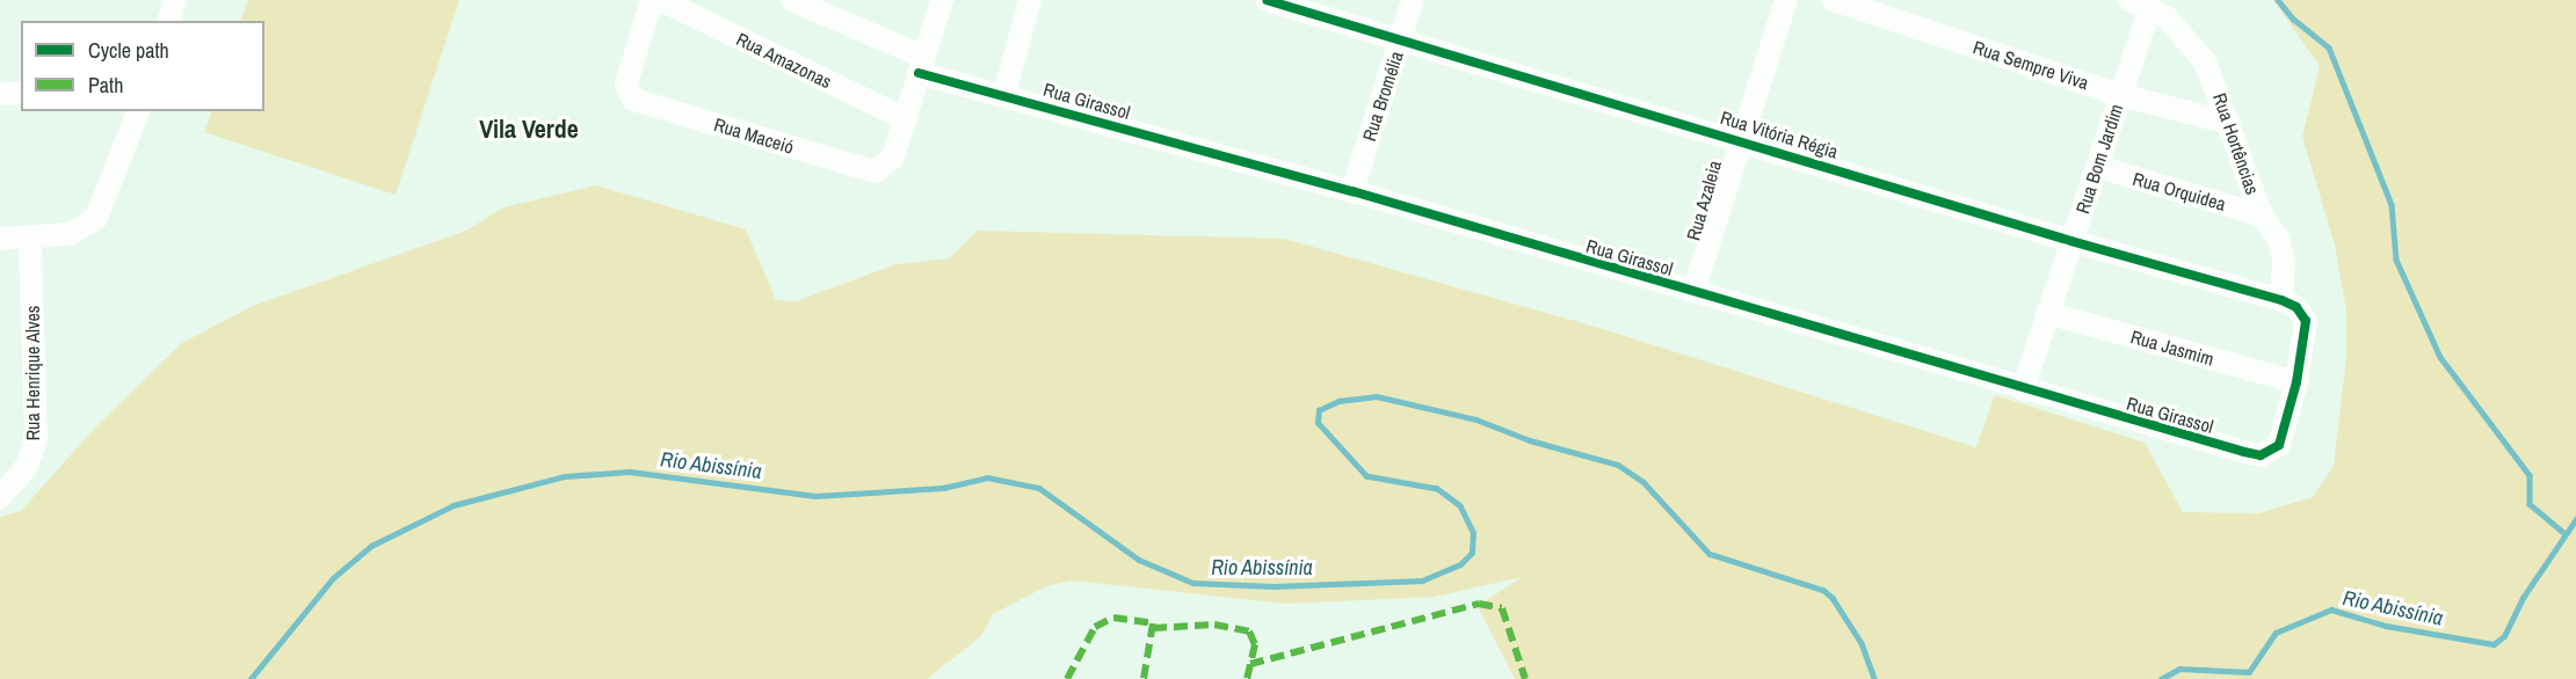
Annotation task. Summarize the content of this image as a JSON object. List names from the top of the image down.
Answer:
{
  "streets": {
    "street": [
      "Rua Amazonas",
      "Rua Sempre Viva",
      "Rua Bromélia",
      "Rua Girassol",
      "Rua Vitória Régia",
      "Rua Maceió",
      "Rua Hortências",
      "Rua Bom Jardim",
      "Rua Orquidea",
      "Rua Azaleia",
      "Rua Jasmim",
      "Rua Henrique Alves"
    ]
  },
  "crossings": [
    ["Rua Amazonas", "Rua Maceió"],
    ["Rua Sempre Viva", "Rua Hortências"],
    ["Rua Sempre Viva", "Rua Bom Jardim"],
    ["Rua Bromélia", "Rua Girassol"],
    ["Rua Bromélia", "Rua Vitória Régia"],
    ["Rua Girassol", "Rua Bom Jardim"],
    ["Rua Girassol", "Rua Azaleia"],
    ["Rua Girassol", "Rua Jasmim"],
    ["Rua Vitória Régia", "Rua Hortências"],
    ["Rua Vitória Régia", "Rua Bom Jardim"],
    ["Rua Vitória Régia", "Rua Azaleia"],
    ["Rua Hortências", "Rua Bom Jardim"],
    ["Rua Hortências", "Rua Orquidea"],
    ["Rua Bom Jardim", "Rua Orquidea"],
    ["Rua Bom Jardim", "Rua Jasmim"]
  ],
  "districts": ["Vila Verde"],
  "water": ["Rio Abissínia"],
  "legend": ["Cycle path", "Path"]
}
